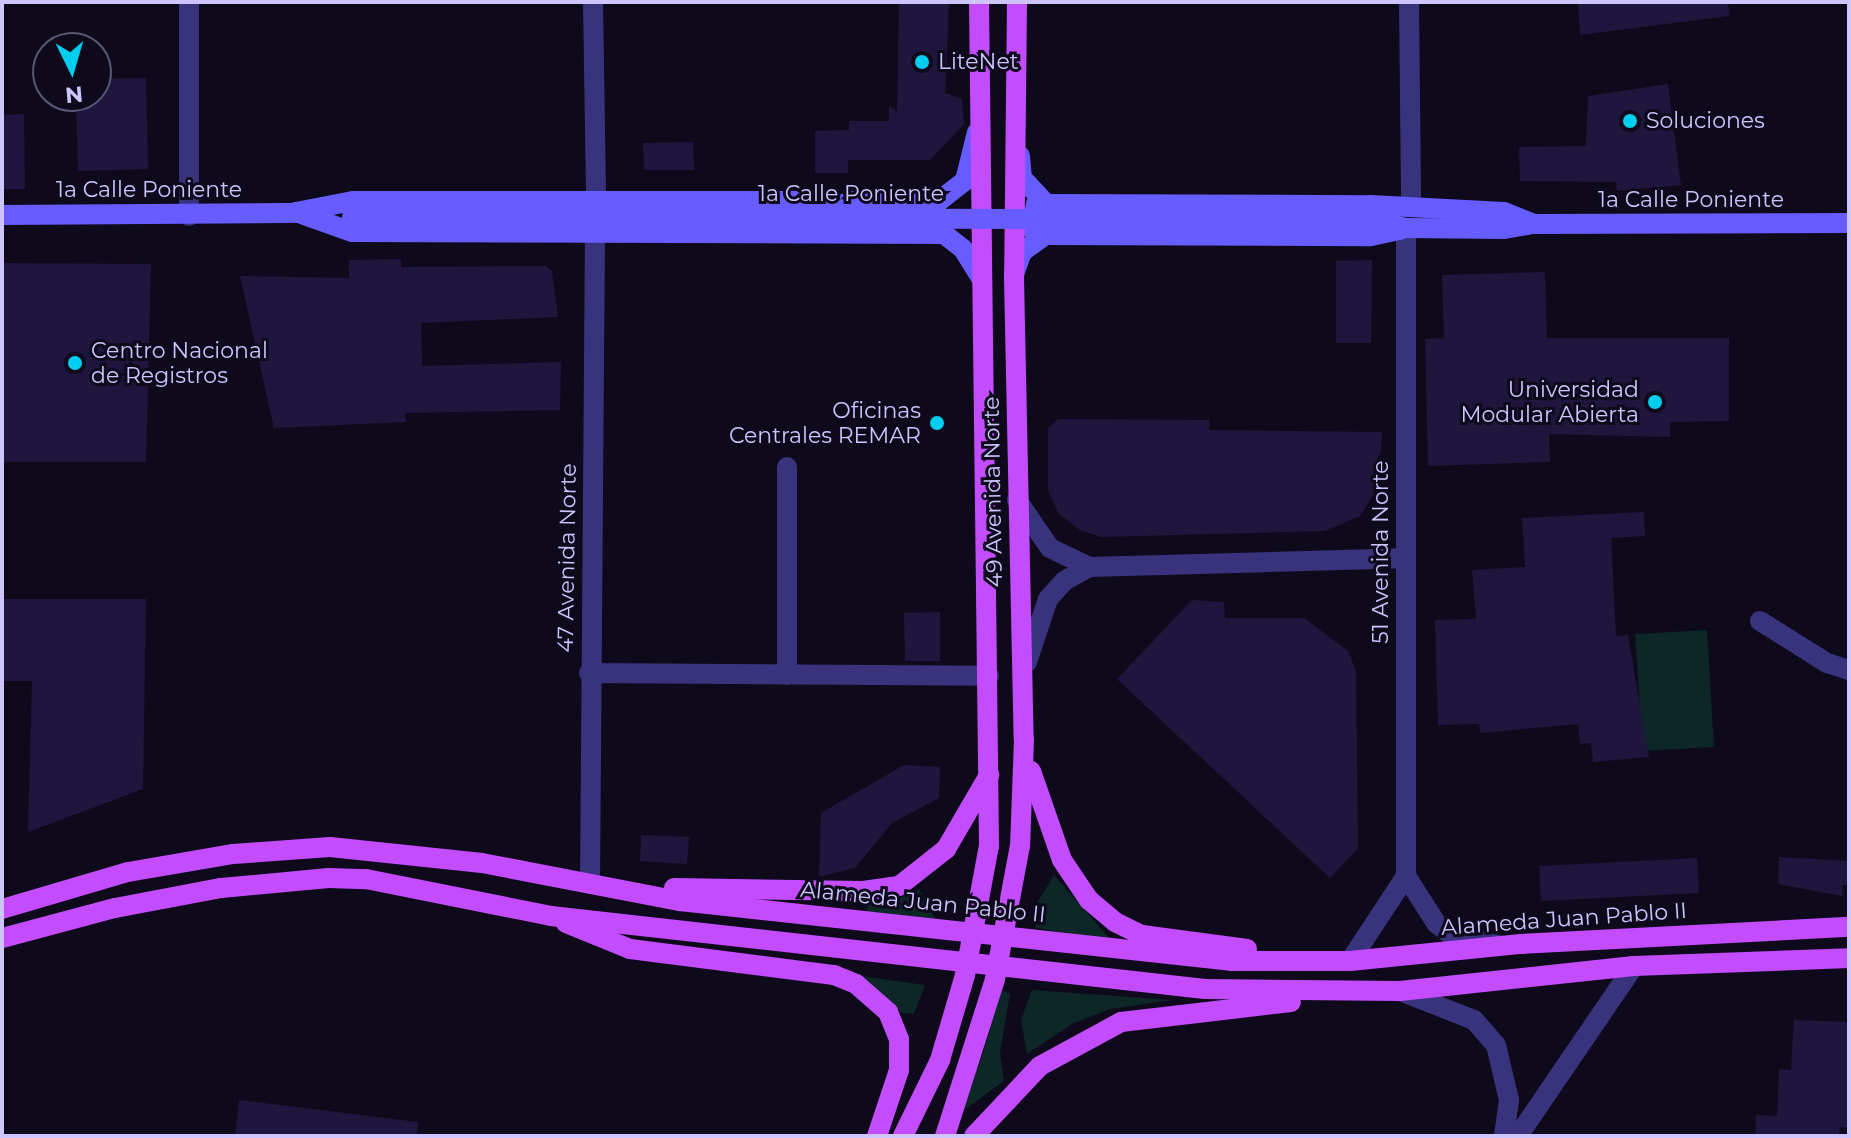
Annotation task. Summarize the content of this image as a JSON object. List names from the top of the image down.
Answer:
{
  "streets": {
    "main road": ["49 Avenida Norte", "Alameda Juan Pablo II"],
    "street": ["1a Calle Poniente", "51 Avenida Norte", "47 Avenida Norte"]
  },
  "crossings": [
    ["1a Calle Poniente", "49 Avenida Norte"],
    ["1a Calle Poniente", "51 Avenida Norte"],
    ["1a Calle Poniente", "47 Avenida Norte"],
    ["47 Avenida Norte", "Alameda Juan Pablo II"]
  ],
  "places": [
    "LiteNet",
    "Soluciones",
    "Centro Nacional de Registros",
    "Universidad Modular Abierta",
    "Oficinas Centrales REMAR"
  ],
  "north": "bottom"
}
